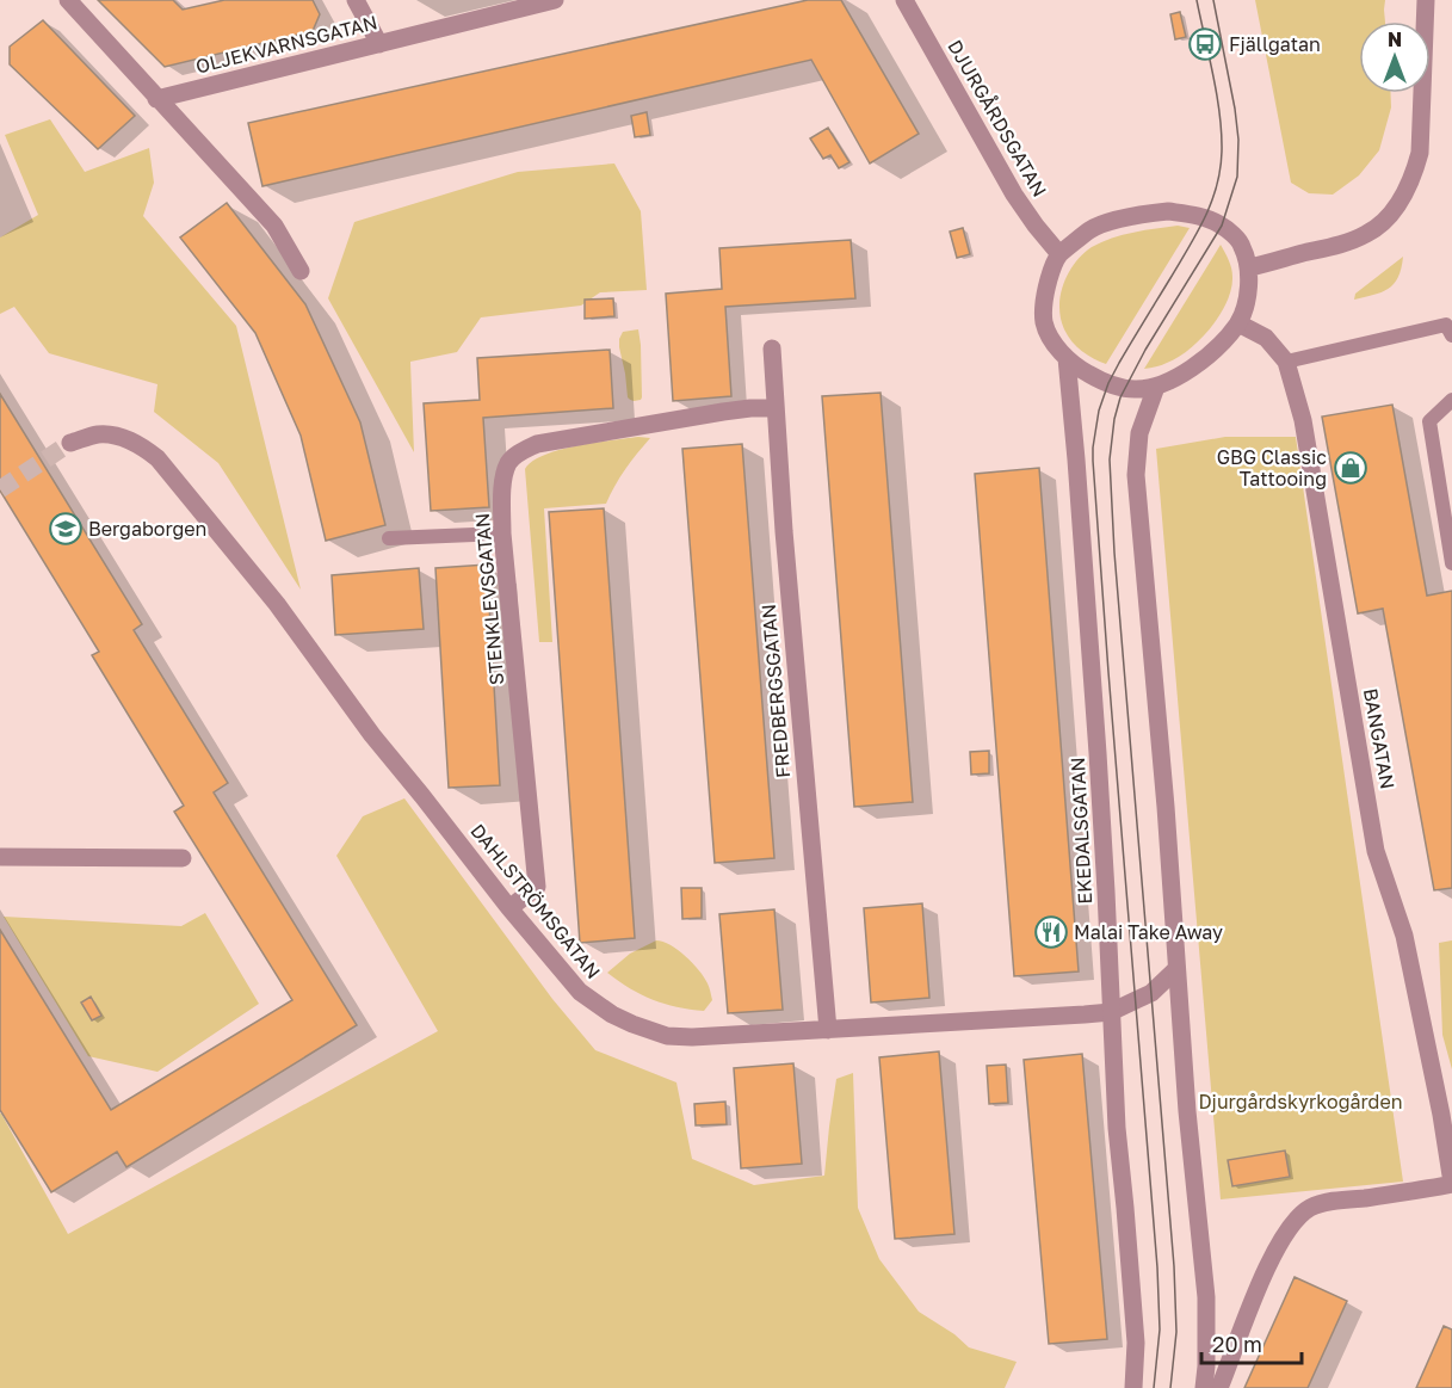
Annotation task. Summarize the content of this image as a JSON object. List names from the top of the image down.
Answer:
{
  "streets": {
    "street": [
      "OLJEKVARNSGATAN",
      "DJURGÅRDSGATAN",
      "STENKLEVSGATAN",
      "FREDBERGSGATAN",
      "BANGATAN",
      "EKEDALSGATAN",
      "DAHLSTRÖMSGATAN"
    ]
  },
  "crossings": [
    ["DJURGÅRDSGATAN", "BANGATAN"],
    ["DJURGÅRDSGATAN", "EKEDALSGATAN"],
    ["STENKLEVSGATAN", "FREDBERGSGATAN"],
    ["STENKLEVSGATAN", "DAHLSTRÖMSGATAN"],
    ["FREDBERGSGATAN", "DAHLSTRÖMSGATAN"],
    ["BANGATAN", "EKEDALSGATAN"],
    ["EKEDALSGATAN", "DAHLSTRÖMSGATAN"]
  ],
  "parks": ["Djurgårdskyrkogården"],
  "places": {
    "bus stop": ["Fjällgatan"],
    "shop": ["GBG Classic Tattooing"],
    "school or university": ["Bergaborgen"],
    "restaurant": ["Malai Take Away"]
  },
  "scale_bar": "20 m",
  "north": "top"
}
